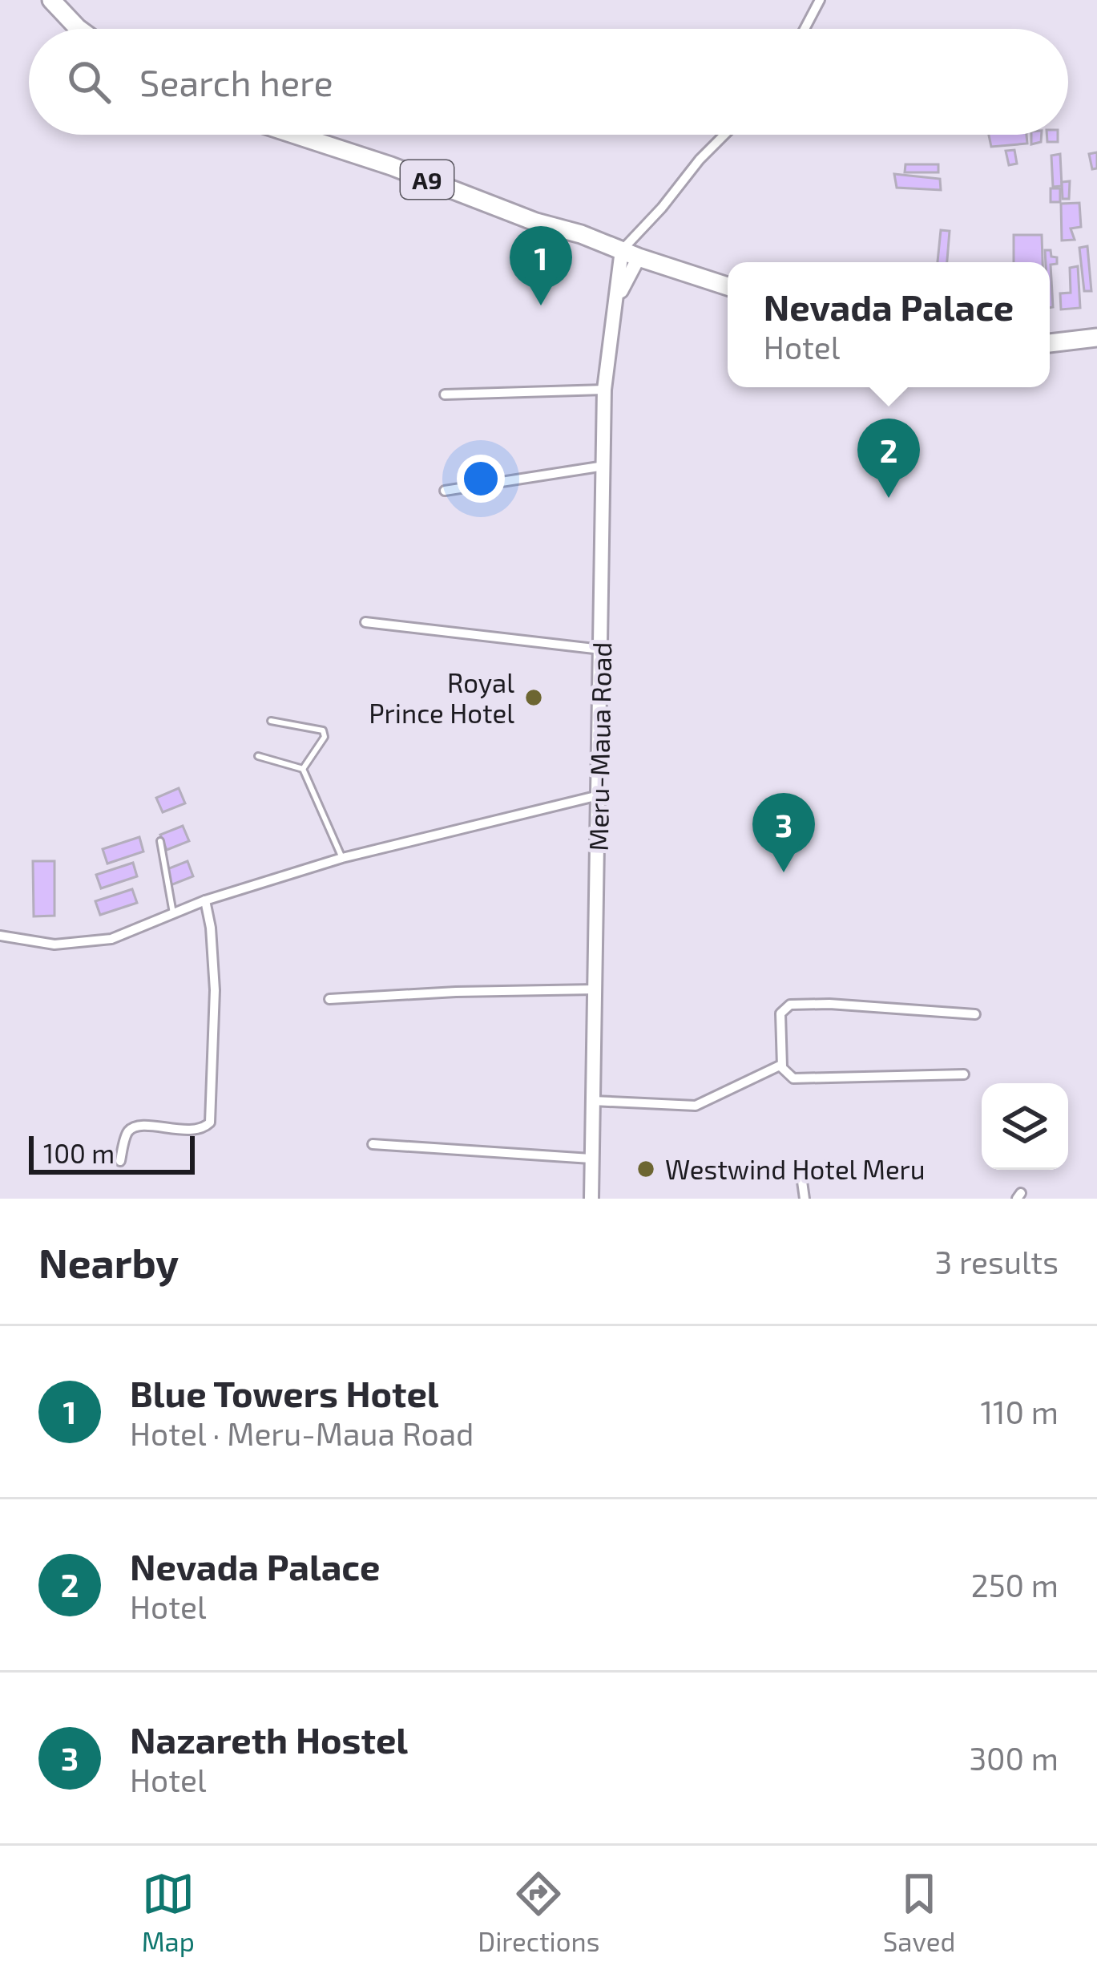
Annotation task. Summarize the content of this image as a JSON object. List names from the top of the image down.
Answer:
{
  "streets": {
    "highway": ["A9"],
    "main road": ["Meru-Maua Road"]
  },
  "crossings": [
    ["A9", "Meru-Maua Road"]
  ],
  "places": ["Royal Prince Hotel", "Westwind Hotel Meru"],
  "scale_bar": "100 m",
  "page": {
    "search": "Search here",
    "pins": ["1", "2", "3"],
    "popup": ["Nevada Palace", "Hotel"],
    "scale": "100 m",
    "heading": ["Nearby", "3 results"],
    "list": [
      {
        "mark": "1",
        "name": "Blue Towers Hotel",
        "note": "Hotel · Meru-Maua Road",
        "value": "110 m"
      },
      {
        "mark": "2",
        "name": "Nevada Palace",
        "note": "Hotel",
        "value": "250 m"
      },
      {
        "mark": "3",
        "name": "Nazareth Hostel",
        "note": "Hotel",
        "value": "300 m"
      }
    ],
    "nav": ["Map", "Directions", "Saved"]
  }
}
